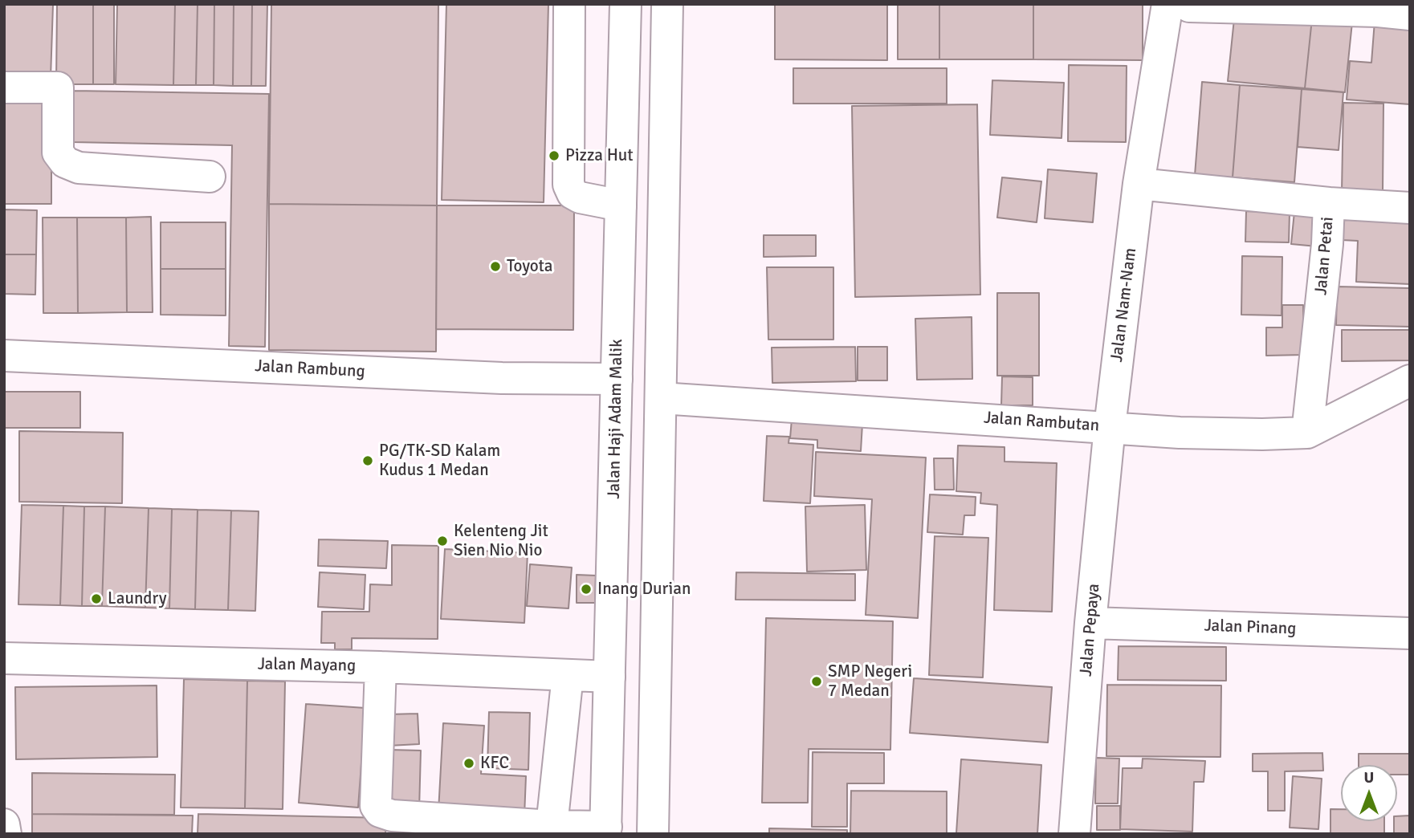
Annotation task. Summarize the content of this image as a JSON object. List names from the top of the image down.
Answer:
{
  "streets": {
    "street": [
      "Jalan Petai",
      "Jalan Nam-Nam",
      "Jalan Rambung",
      "Jalan Haji Adam Malik",
      "Jalan Rambutan",
      "Jalan Pinang",
      "Jalan Pepaya",
      "Jalan Mayang"
    ]
  },
  "crossings": [
    ["Jalan Petai", "Jalan Nam-Nam"],
    ["Jalan Petai", "Jalan Rambutan"],
    ["Jalan Nam-Nam", "Jalan Rambutan"],
    ["Jalan Nam-Nam", "Jalan Pepaya"],
    ["Jalan Rambung", "Jalan Haji Adam Malik"],
    ["Jalan Haji Adam Malik", "Jalan Mayang"],
    ["Jalan Rambutan", "Jalan Pepaya"],
    ["Jalan Pinang", "Jalan Pepaya"]
  ],
  "places": [
    "Pizza Hut",
    "Toyota",
    "PG/TK-SD Kalam Kudus 1 Medan",
    "Kelenteng Jit Sien Nio Nio",
    "Inang Durian",
    "Laundry",
    "SMP Negeri 7 Medan",
    "KFC"
  ],
  "north": "top"
}
